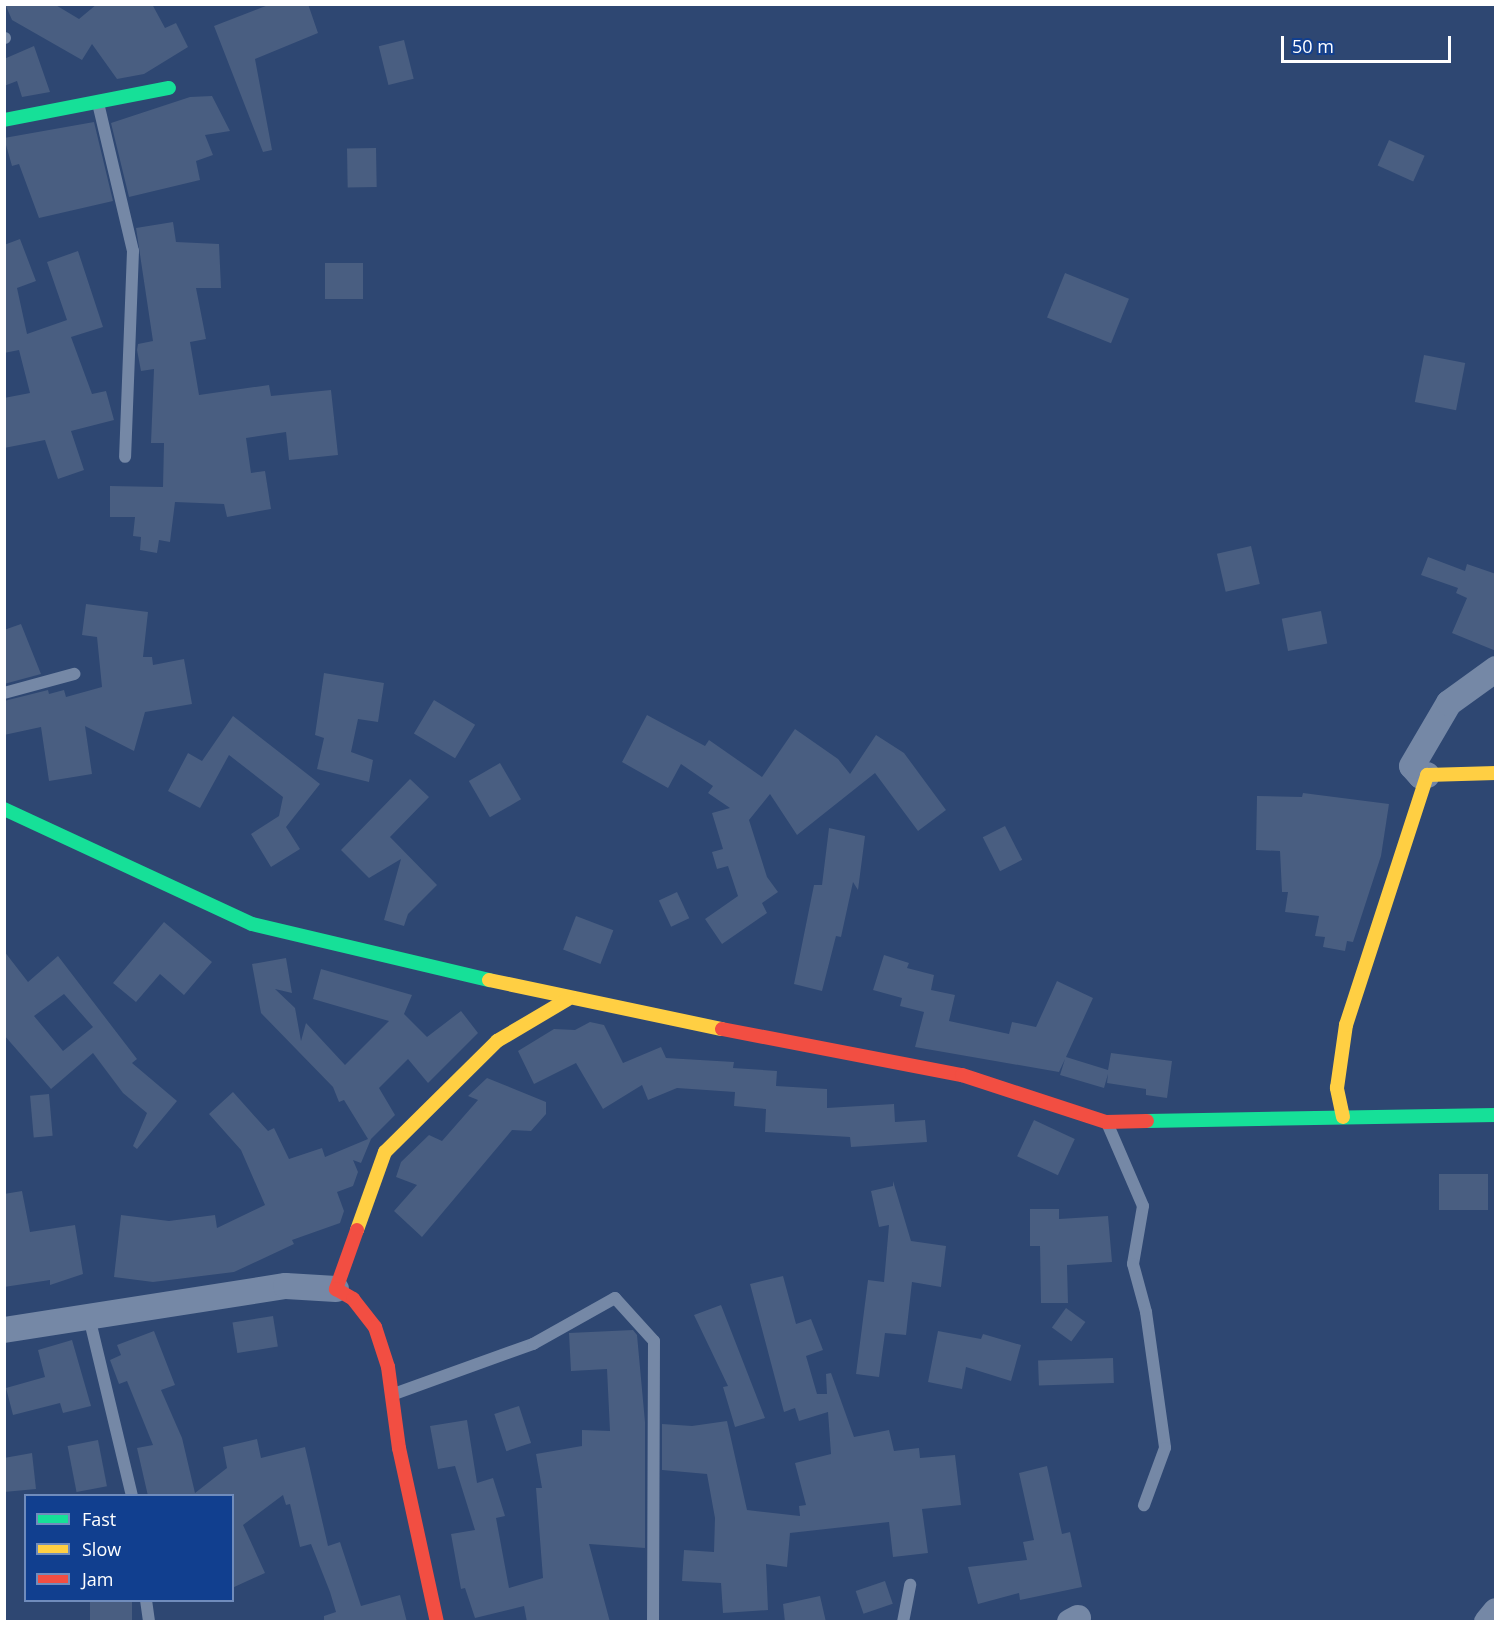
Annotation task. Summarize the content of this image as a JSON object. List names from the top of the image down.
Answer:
{
  "legend": ["Fast", "Slow", "Jam"],
  "scale_bar": "50 m"
}
